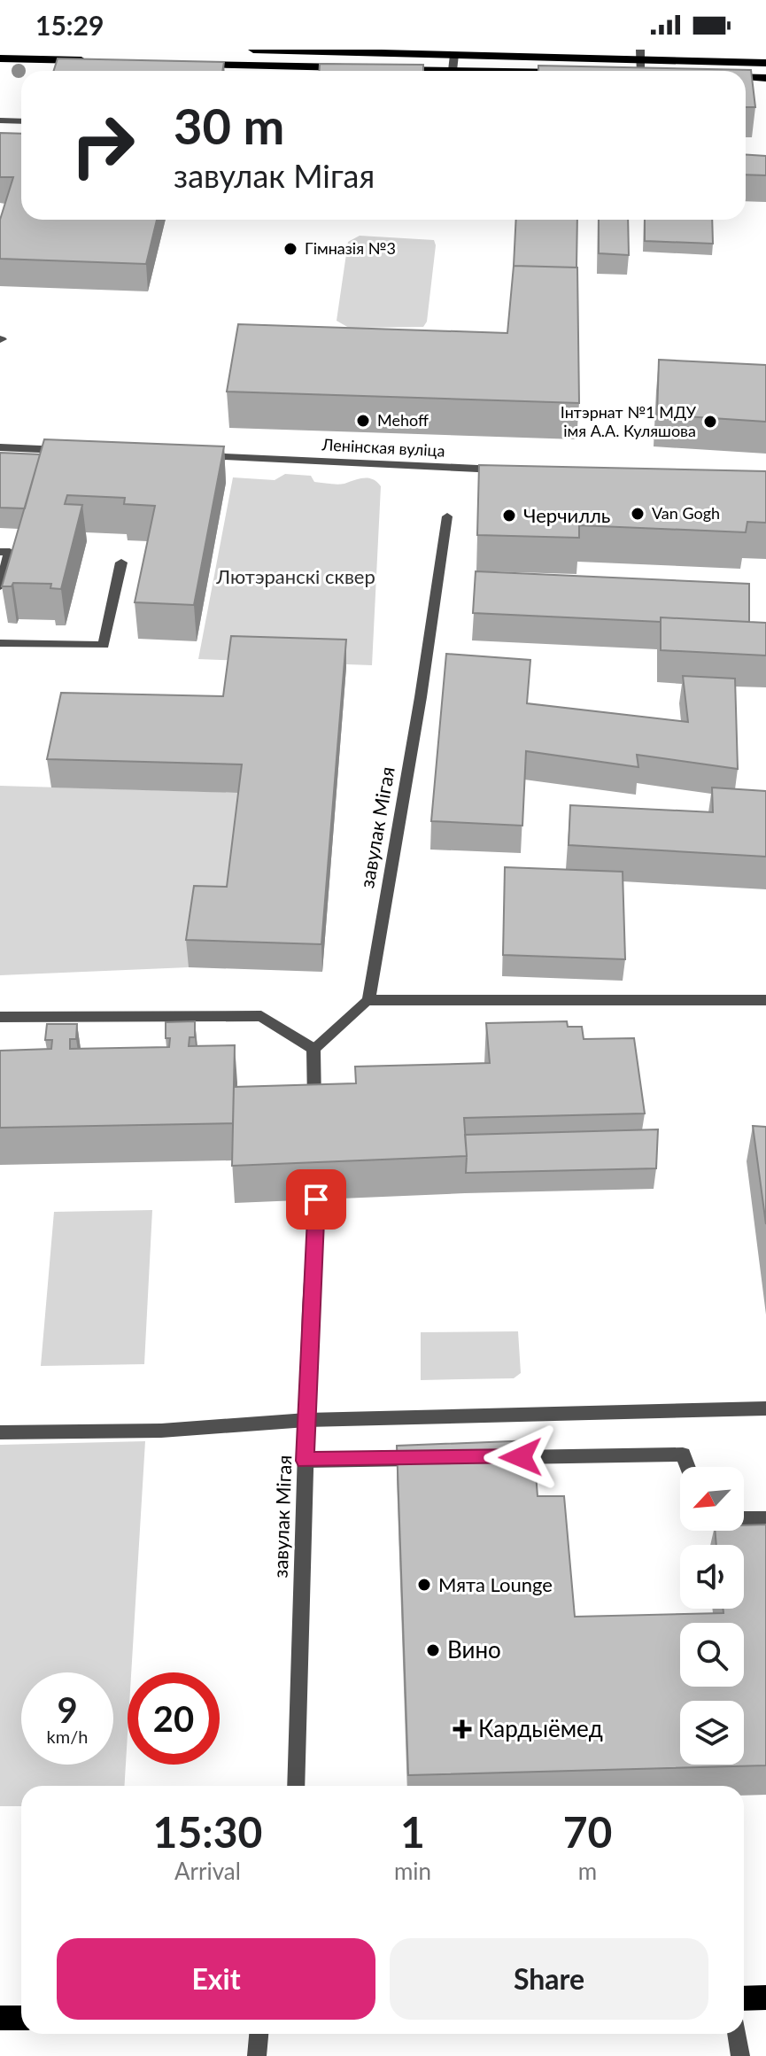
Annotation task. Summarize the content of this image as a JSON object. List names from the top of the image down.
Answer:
{
  "streets": {
    "street": ["Ленінская вуліца", "завулак Мігая"]
  },
  "parks": ["Лютэранскі сквер"],
  "places": {
    "other": [
      "Гімназія №3",
      "Mehoff",
      "Інтэрнат №1 МДУ імя А.А. Куляшова",
      "Van Gogh",
      "Черчилль",
      "Мята Lounge",
      "Вино"
    ],
    "health": ["Кардыёмед"]
  },
  "north": "bottom left",
  "page": {
    "status": "15:29",
    "turn": ["30 m", "завулак Мігая"],
    "speed": "9 km/h",
    "limit": "20",
    "eta": [
      "15:30",
      "Arrival",
      "1",
      "min",
      "70",
      "m"
    ],
    "buttons": ["Exit", "Share"]
  }
}
